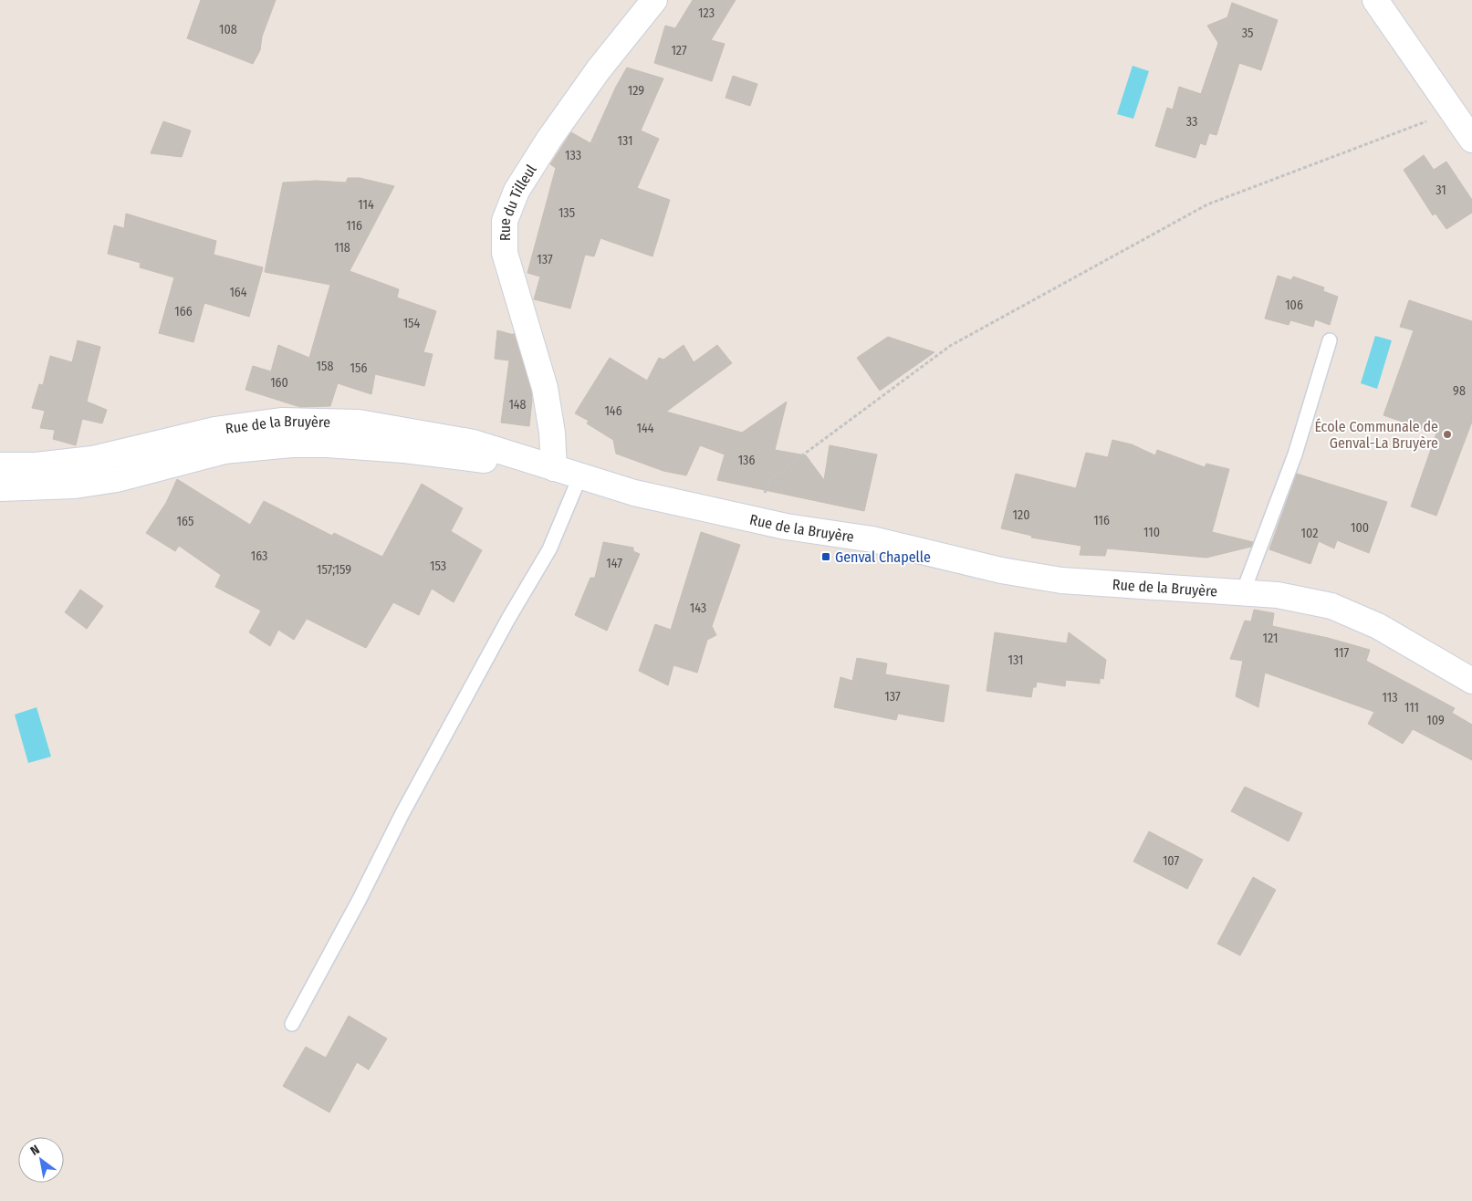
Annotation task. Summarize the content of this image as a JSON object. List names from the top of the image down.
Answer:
{
  "streets": {
    "main road": ["Rue du Tilleul", "Rue de la Bruyère"]
  },
  "crossings": [
    ["Rue du Tilleul", "Rue de la Bruyère"]
  ],
  "places": {
    "other": ["École Communale de Genval-La Bruyère"],
    "transit": ["Genval Chapelle"]
  },
  "house_numbers": [
    "123",
    "108",
    "35",
    "127",
    "129",
    "33",
    "131",
    "133",
    "31",
    "114",
    "135",
    "116",
    "118",
    "137",
    "164",
    "106",
    "166",
    "154",
    "158",
    "156",
    "160",
    "98",
    "148",
    "146",
    "144",
    "136",
    "120",
    "116",
    "165",
    "100",
    "110",
    "102",
    "163",
    "147",
    "153",
    "157;159",
    "143",
    "121",
    "117",
    "131",
    "137",
    "113",
    "111",
    "109",
    "107"
  ],
  "north": "top left"
}
